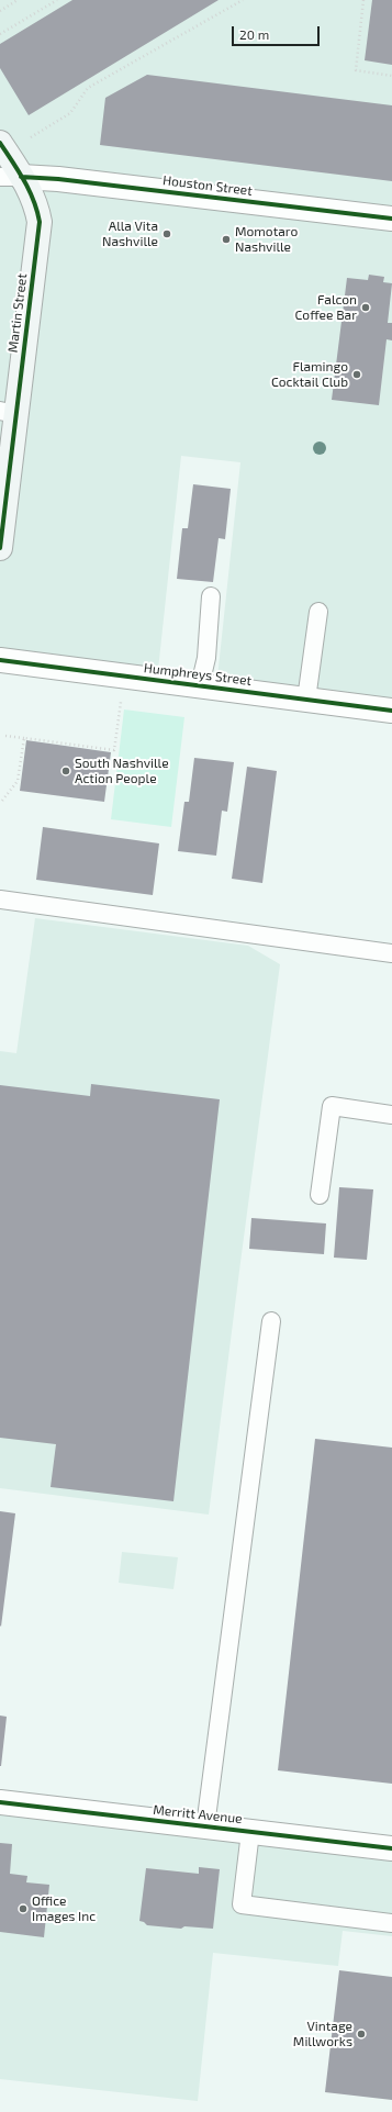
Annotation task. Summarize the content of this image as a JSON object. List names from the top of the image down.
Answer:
{
  "streets": {
    "street": [
      "Houston Street",
      "Martin Street",
      "Humphreys Street",
      "Merritt Avenue"
    ]
  },
  "crossings": [
    ["Houston Street", "Martin Street"]
  ],
  "places": [
    "Alla Vita Nashville",
    "Momotaro Nashville",
    "Falcon Coffee Bar",
    "Flamingo Cocktail Club",
    "South Nashville Action People",
    "Office Images Inc",
    "Vintage Millworks"
  ],
  "scale_bar": "20 m"
}
